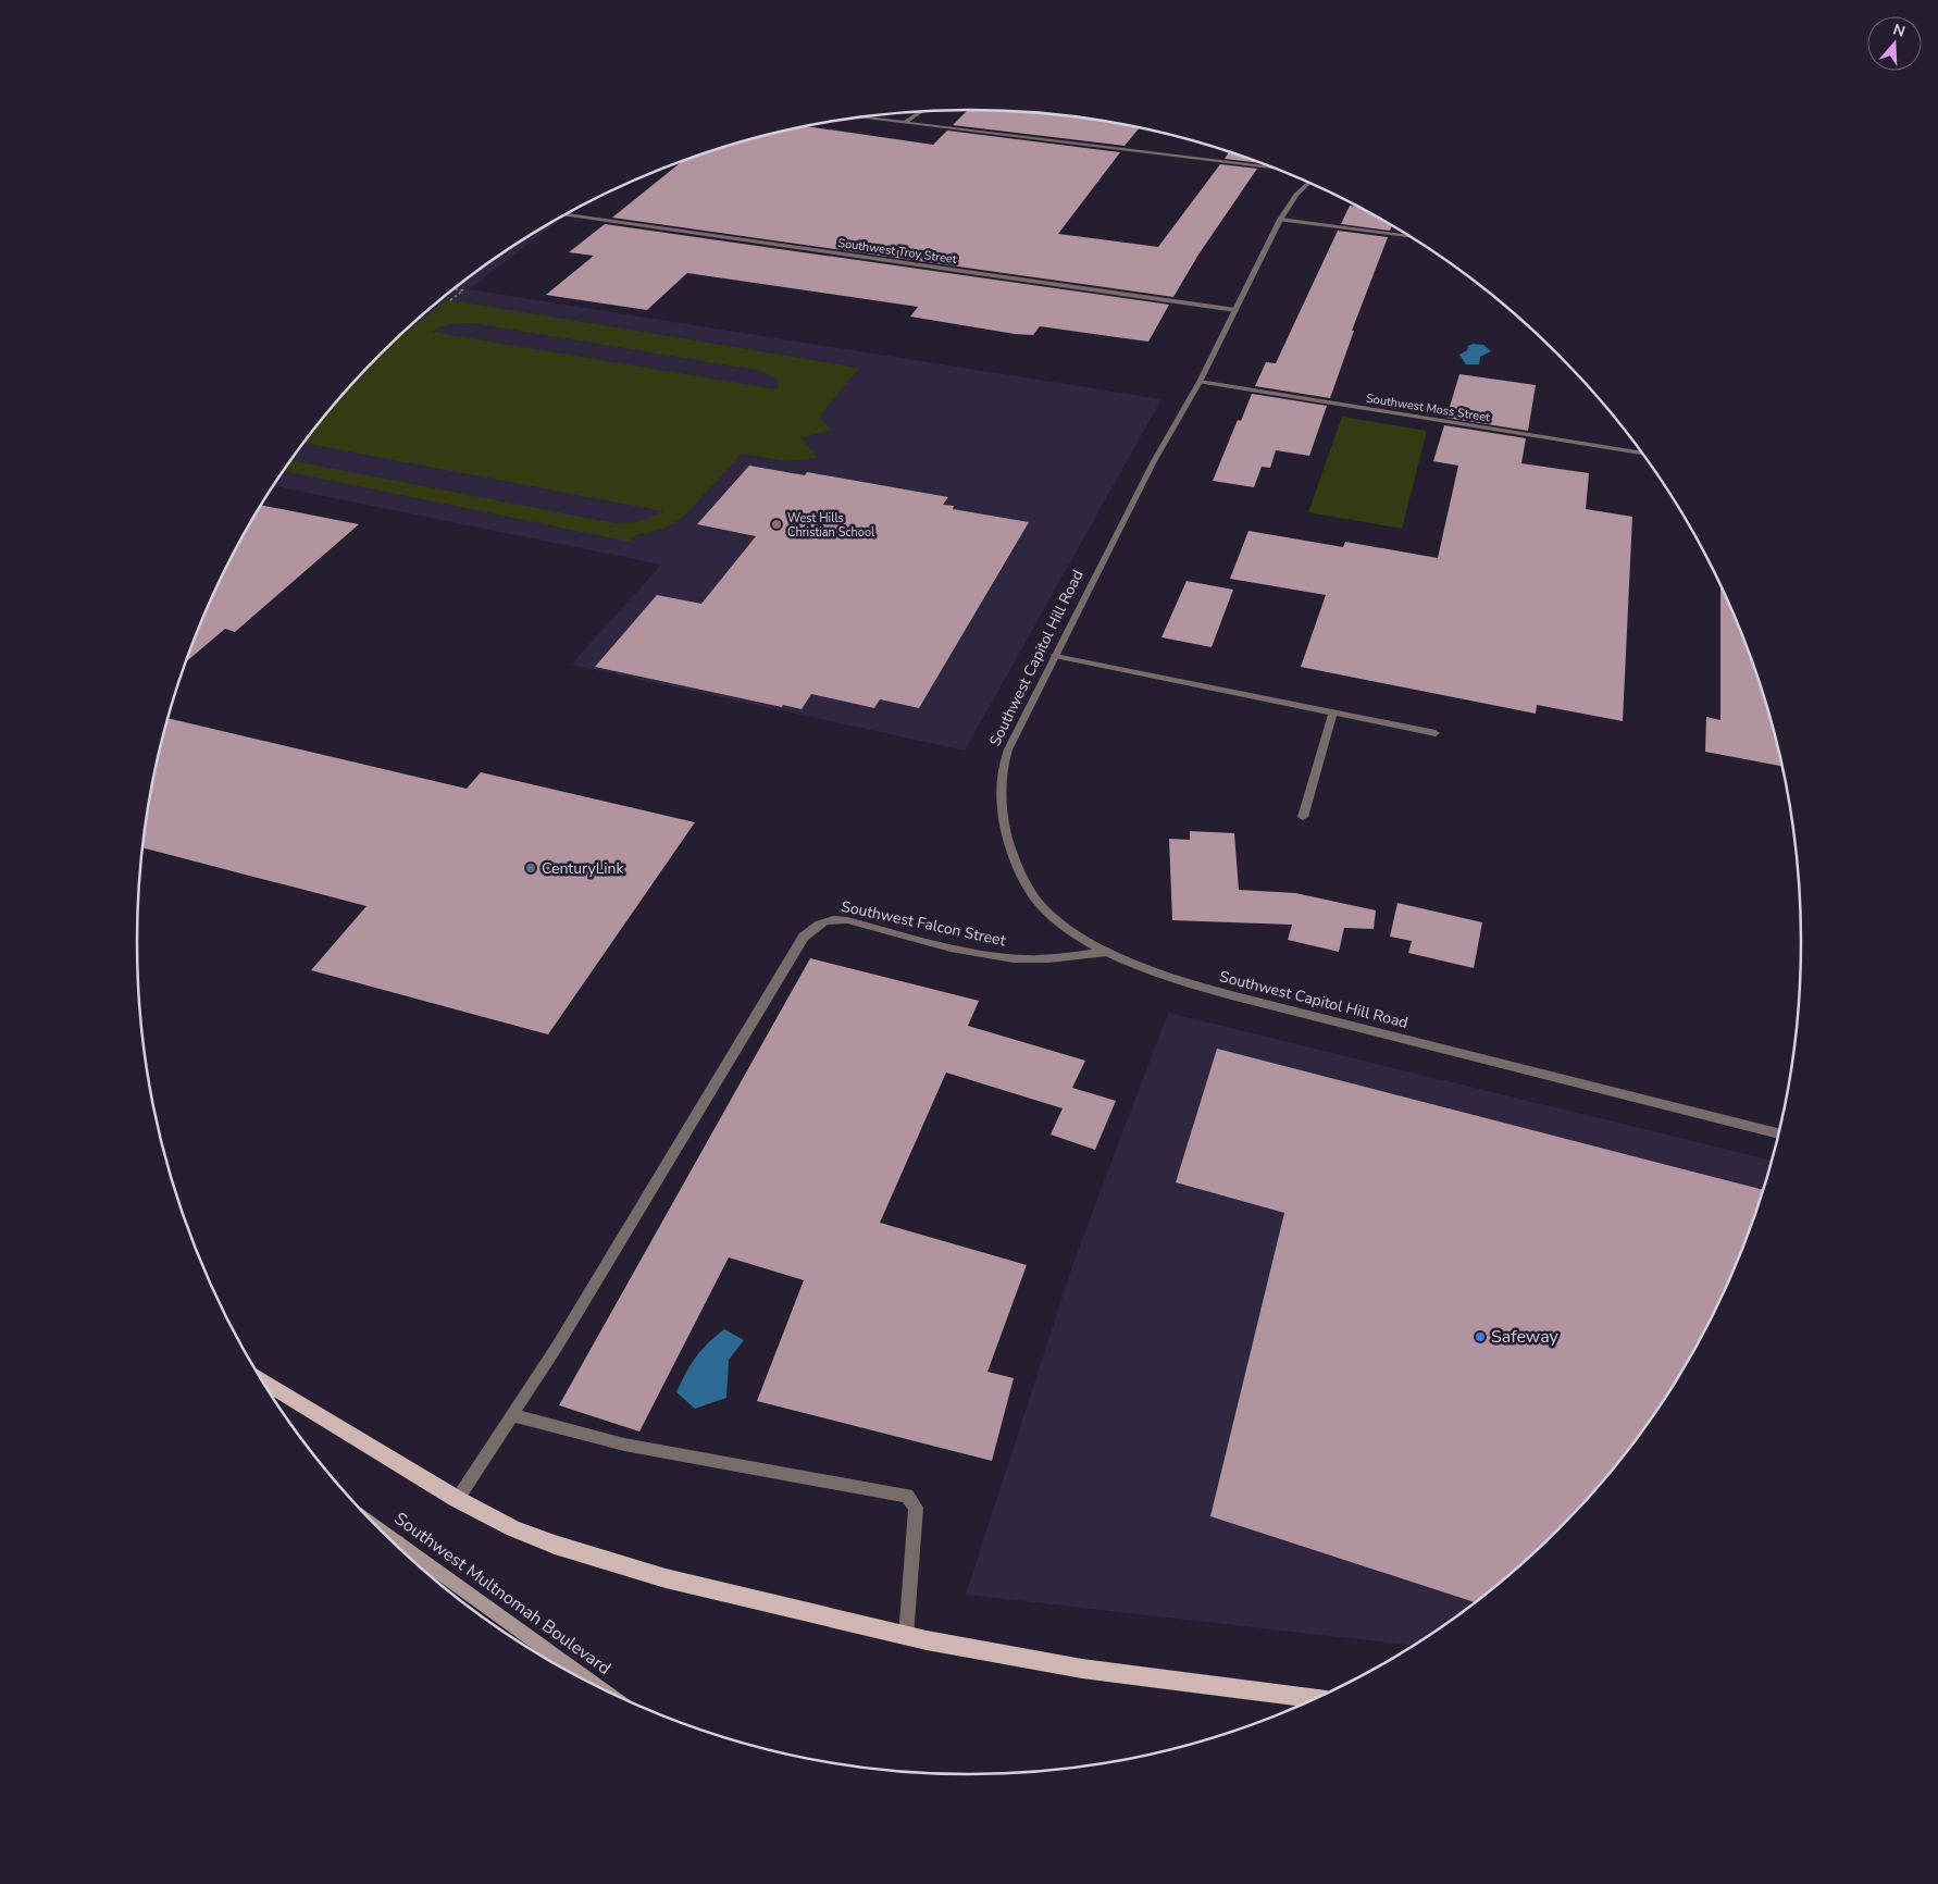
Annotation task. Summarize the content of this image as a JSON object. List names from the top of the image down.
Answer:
{
  "streets": {
    "main road": ["Southwest Multnomah Boulevard"],
    "street": [
      "Southwest Troy Street",
      "Southwest Moss Street",
      "Southwest Capitol Hill Road",
      "Southwest Falcon Street"
    ]
  },
  "crossings": [
    ["Southwest Troy Street", "Southwest Capitol Hill Road"],
    ["Southwest Moss Street", "Southwest Capitol Hill Road"],
    ["Southwest Capitol Hill Road", "Southwest Falcon Street"]
  ],
  "places": ["West Hills Christian School", "CenturyLink", "Safeway"],
  "north": "top"
}
